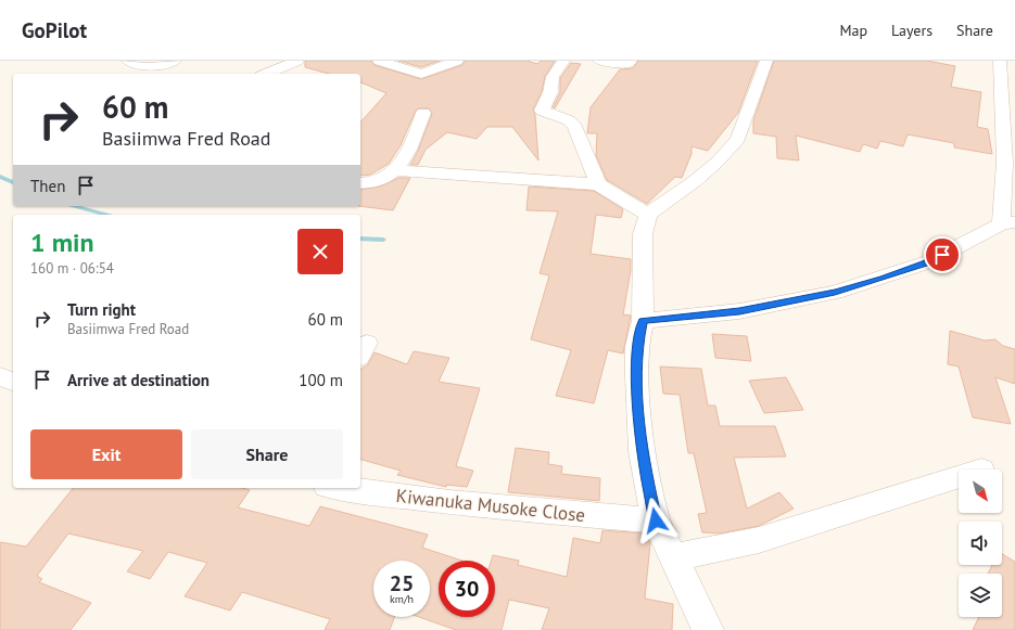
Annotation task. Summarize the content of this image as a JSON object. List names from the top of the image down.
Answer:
{
  "streets": {
    "street": ["Kiwanuka Musoke Close"]
  },
  "north": "bottom right",
  "page": {
    "header": "GoPilot",
    "nav": ["Map", "Layers", "Share"],
    "turn": ["60 m", "Basiimwa Fred Road"],
    "then": "Then",
    "heading": ["1 min", "160 m · 06:54"],
    "list": [
      {
        "name": "Turn right",
        "note": "Basiimwa Fred Road",
        "value": "60 m"
      },
      {
        "name": "Arrive at destination",
        "value": "100 m"
      }
    ],
    "buttons": ["Exit", "Share"],
    "speed": "25 km/h",
    "limit": "30"
  }
}
